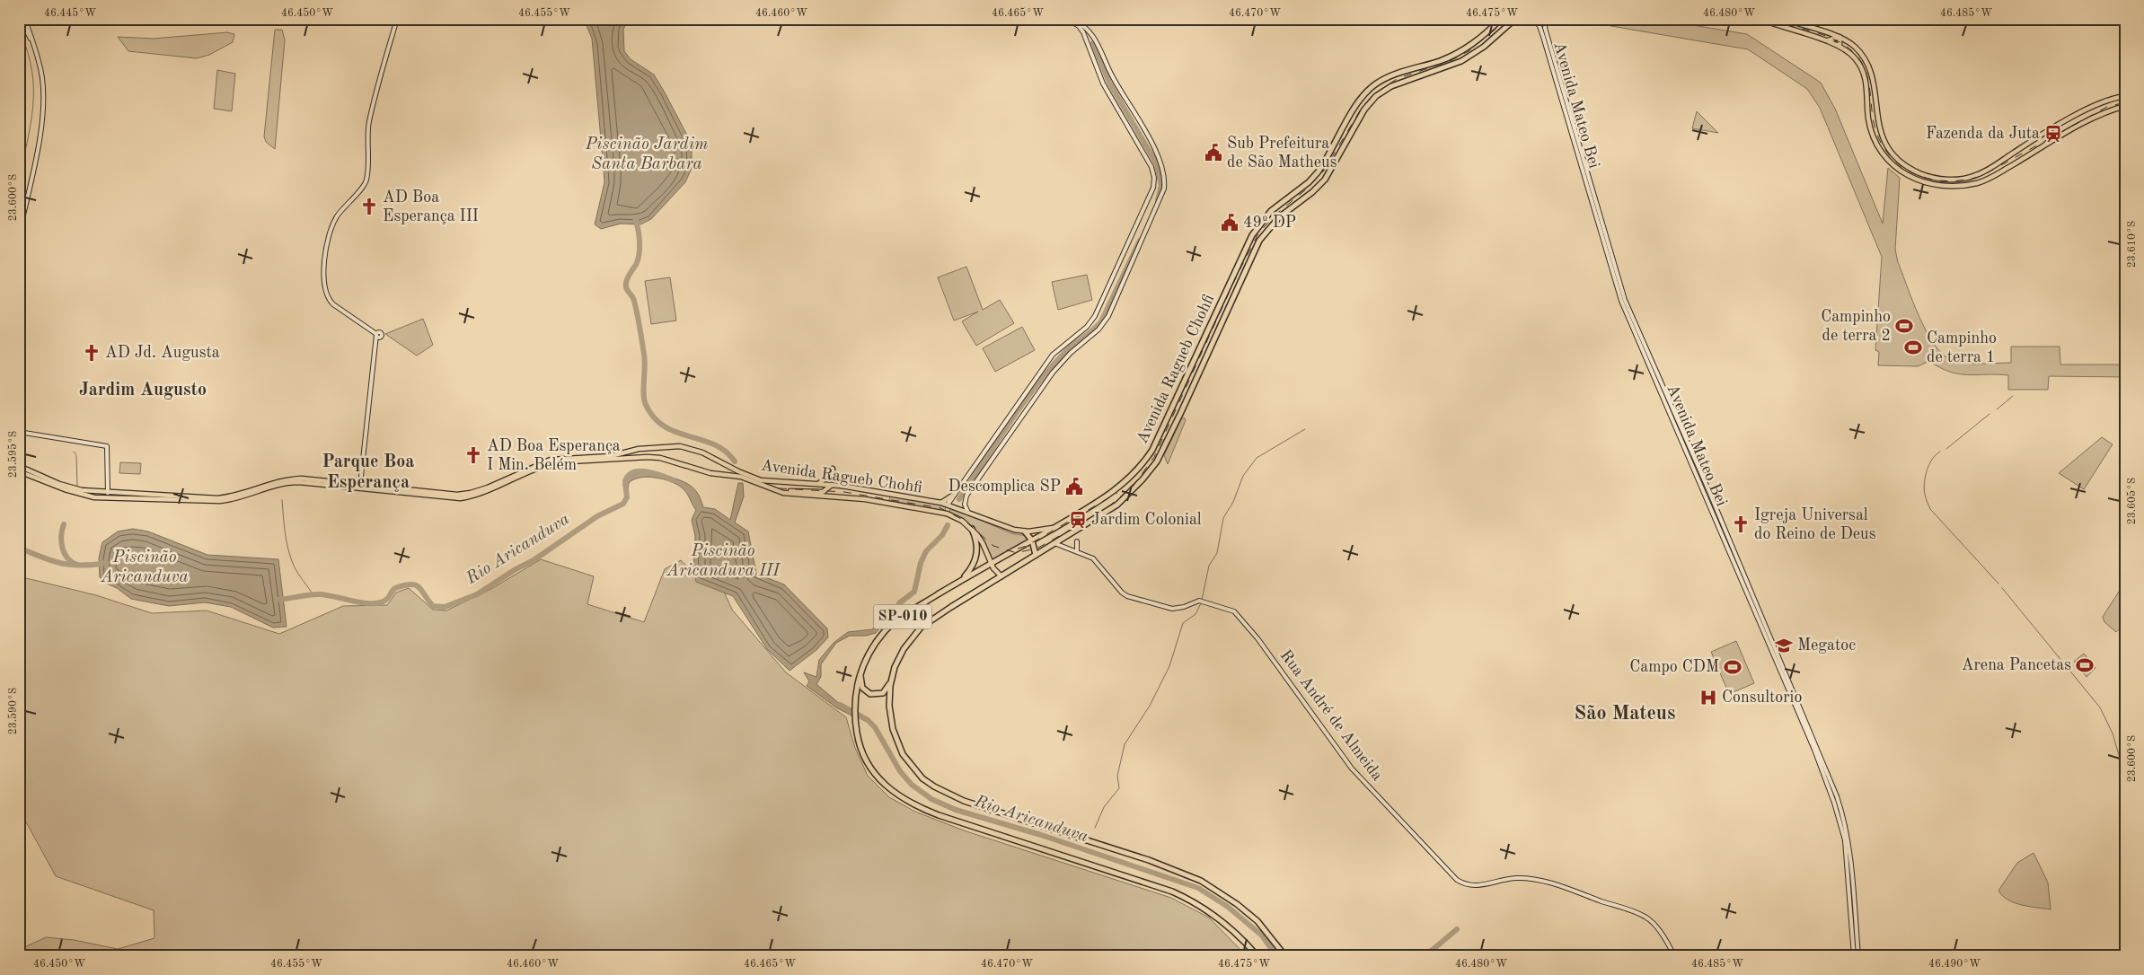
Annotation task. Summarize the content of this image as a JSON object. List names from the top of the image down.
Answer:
{
  "streets": {
    "highway": ["Avenida Ragueb Chohfi", "SP-010"],
    "main road": ["Avenida Mateo Bei", "Rua André de Almeida"]
  },
  "crossings": [
    ["Avenida Ragueb Chohfi", "SP-010"],
    ["Avenida Ragueb Chohfi", "Rua André de Almeida"],
    ["SP-010", "Rua André de Almeida"]
  ],
  "districts": ["Jardim Augusto", "Parque Boa Esperança", "São Mateus"],
  "water": [
    "Piscinão Jardim Santa Barbara",
    "Rio Aricanduva",
    "Piscinão Aricanduva III",
    "Piscinão Aricanduva"
  ],
  "places": {
    "station": ["Fazenda da Juta", "Jardim Colonial"],
    "public building": ["Sub Prefeitura de São Matheus", "49º DP", "Descomplica SP"],
    "church": [
      "AD Boa Esperança III",
      "AD Jd. Augusta",
      "AD Boa Esperança I Min. Belém",
      "Igreja Universal do Reino de Deus"
    ],
    "sports": [
      "Campinho de terra 2",
      "Campinho de terra 1",
      "Arena Pancetas",
      "Campo CDM"
    ],
    "school or university": ["Megatoc"],
    "hospital": ["Consultorio"]
  },
  "coordinates": [
    "46.445°W",
    "46.450°W",
    "46.455°W",
    "46.460°W",
    "46.465°W",
    "46.470°W",
    "46.475°W",
    "46.480°W",
    "46.485°W",
    "23.600°S",
    "23.610°S",
    "23.595°S",
    "23.605°S",
    "23.590°S",
    "46.490°W"
  ]
}
